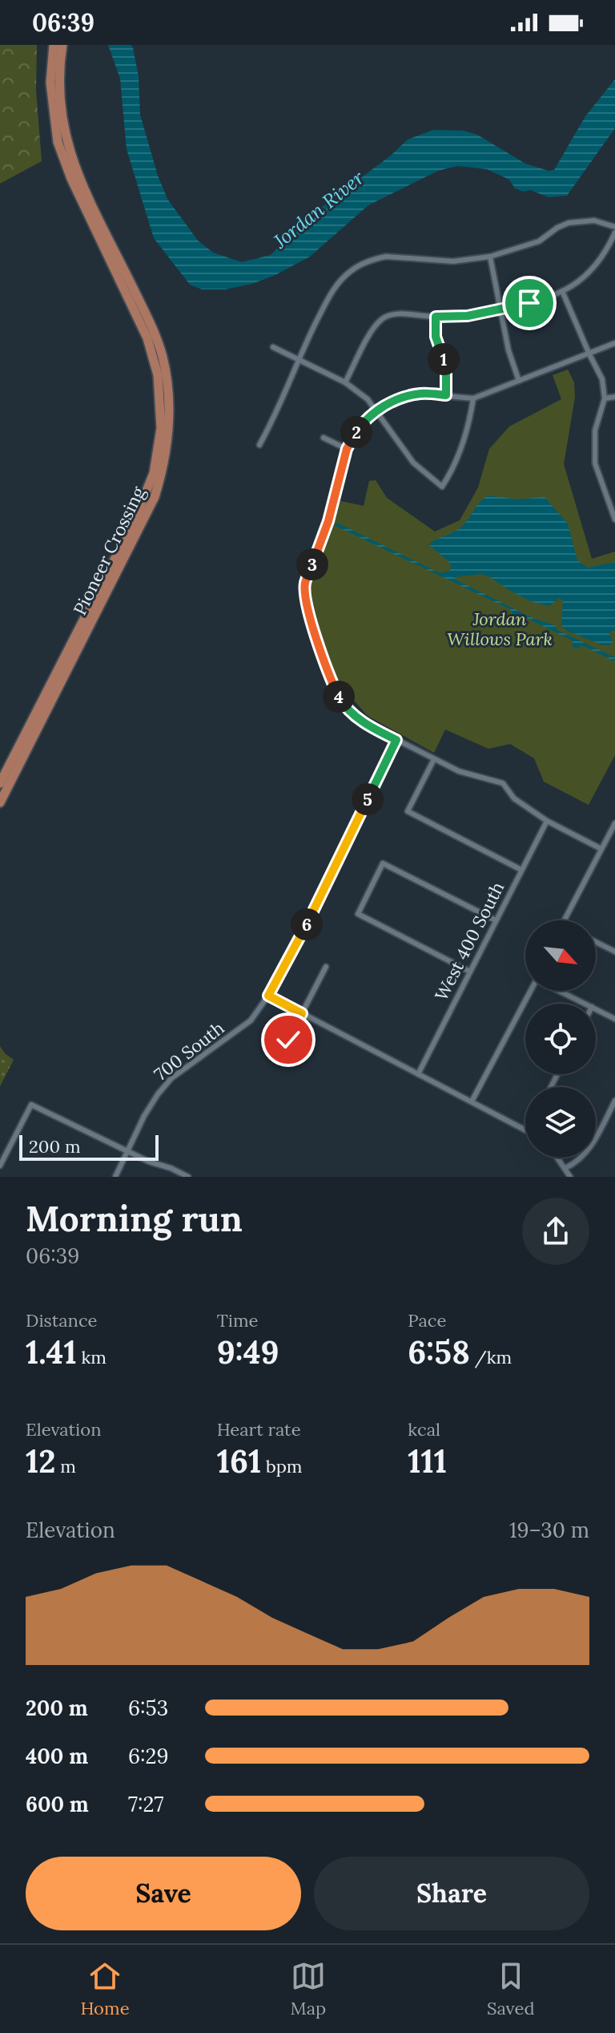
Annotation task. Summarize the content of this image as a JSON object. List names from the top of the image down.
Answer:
{
  "streets": {
    "highway": ["Pioneer Crossing"],
    "street": ["West 400 South", "700 South"]
  },
  "water": ["Jordan River"],
  "parks": ["Jordan Willows Park"],
  "scale_bar": "200 m",
  "north": "bottom right",
  "page": {
    "status": "06:39",
    "pins": [
      "1",
      "2",
      "3",
      "4",
      "5",
      "6"
    ],
    "scale": "200 m",
    "heading": ["Morning run", "06:39"],
    "stats": [
      ["Distance", "1.41 km"],
      ["Time", "9:49"],
      ["Pace", "6:58 /km"],
      ["Elevation", "12 m"],
      ["Heart rate", "161 bpm"],
      ["kcal", "111"]
    ],
    "chart": ["Elevation", "19–30 m"],
    "list": [
      {
        "name": "200 m",
        "note": "6:53"
      },
      {
        "name": "400 m",
        "note": "6:29"
      },
      {
        "name": "600 m",
        "note": "7:27"
      }
    ],
    "buttons": ["Save", "Share"],
    "tabs": ["Home", "Map", "Saved"]
  }
}
